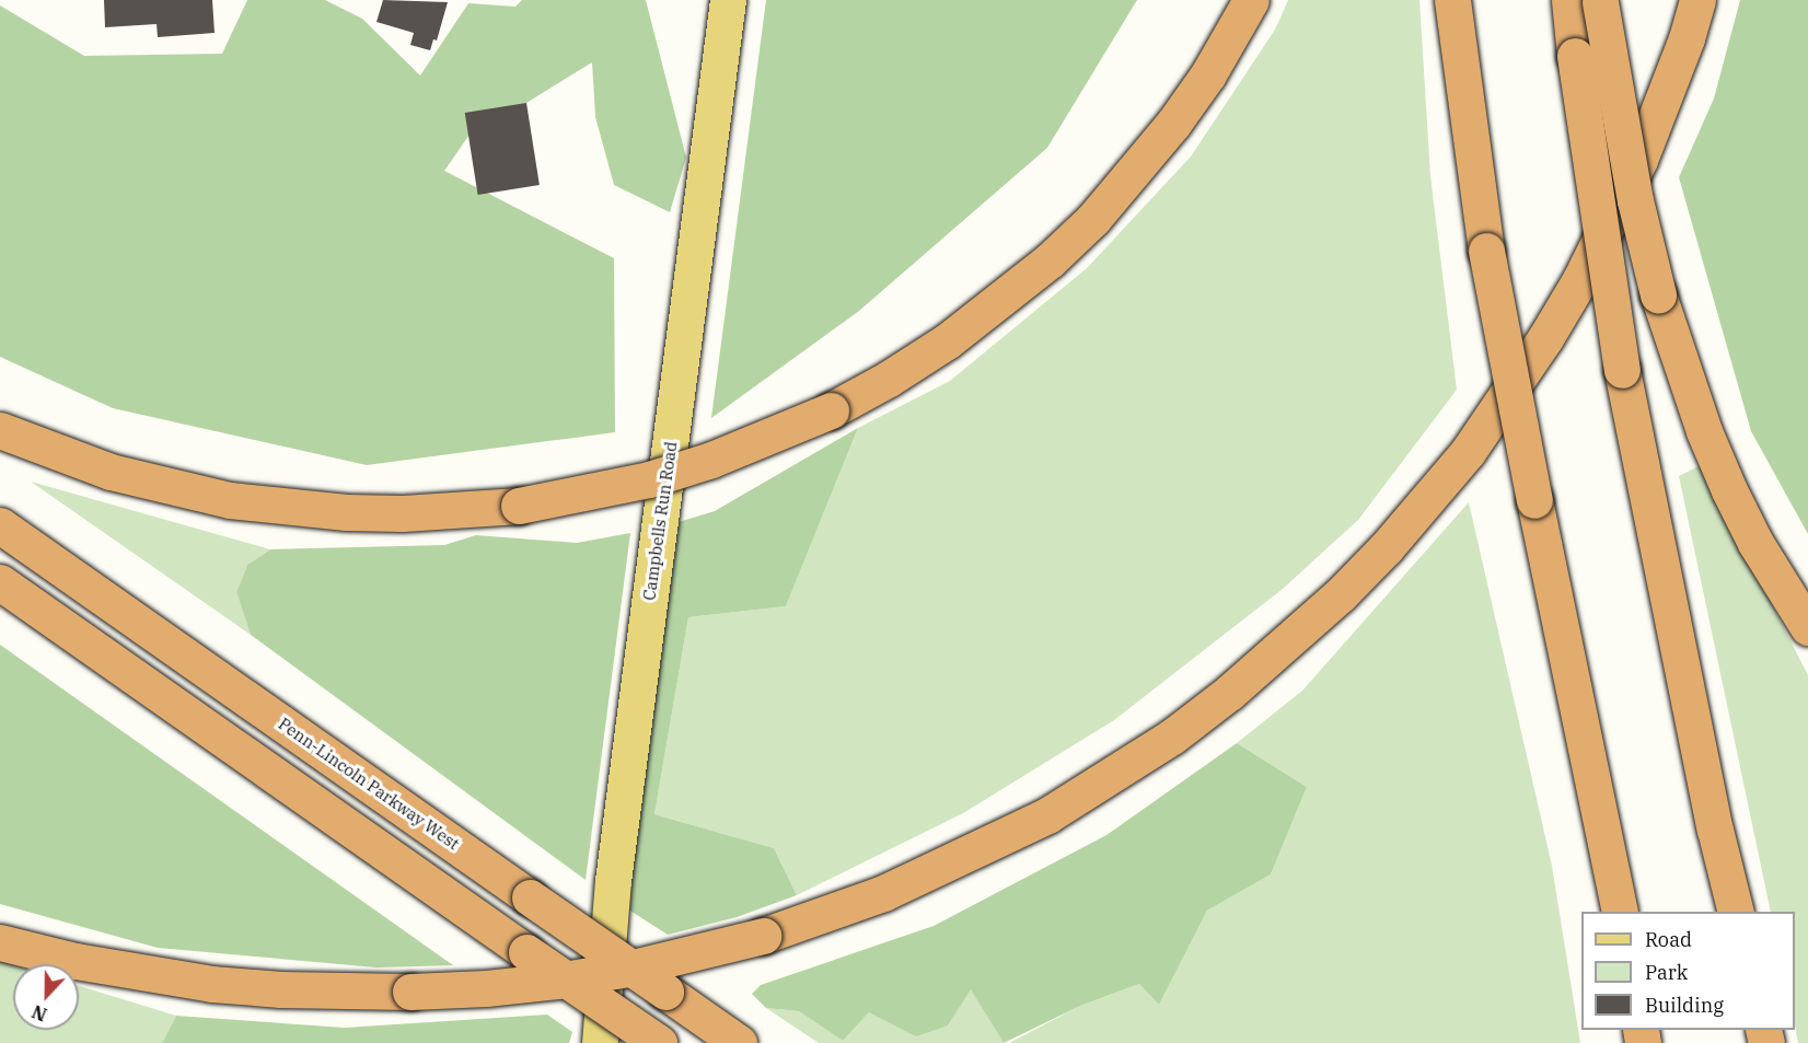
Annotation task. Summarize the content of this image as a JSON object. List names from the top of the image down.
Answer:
{
  "streets": {
    "highway": ["Penn-Lincoln Parkway West"],
    "main road": ["Campbells Run Road"]
  },
  "legend": ["Road", "Park", "Building"],
  "north": "bottom"
}
